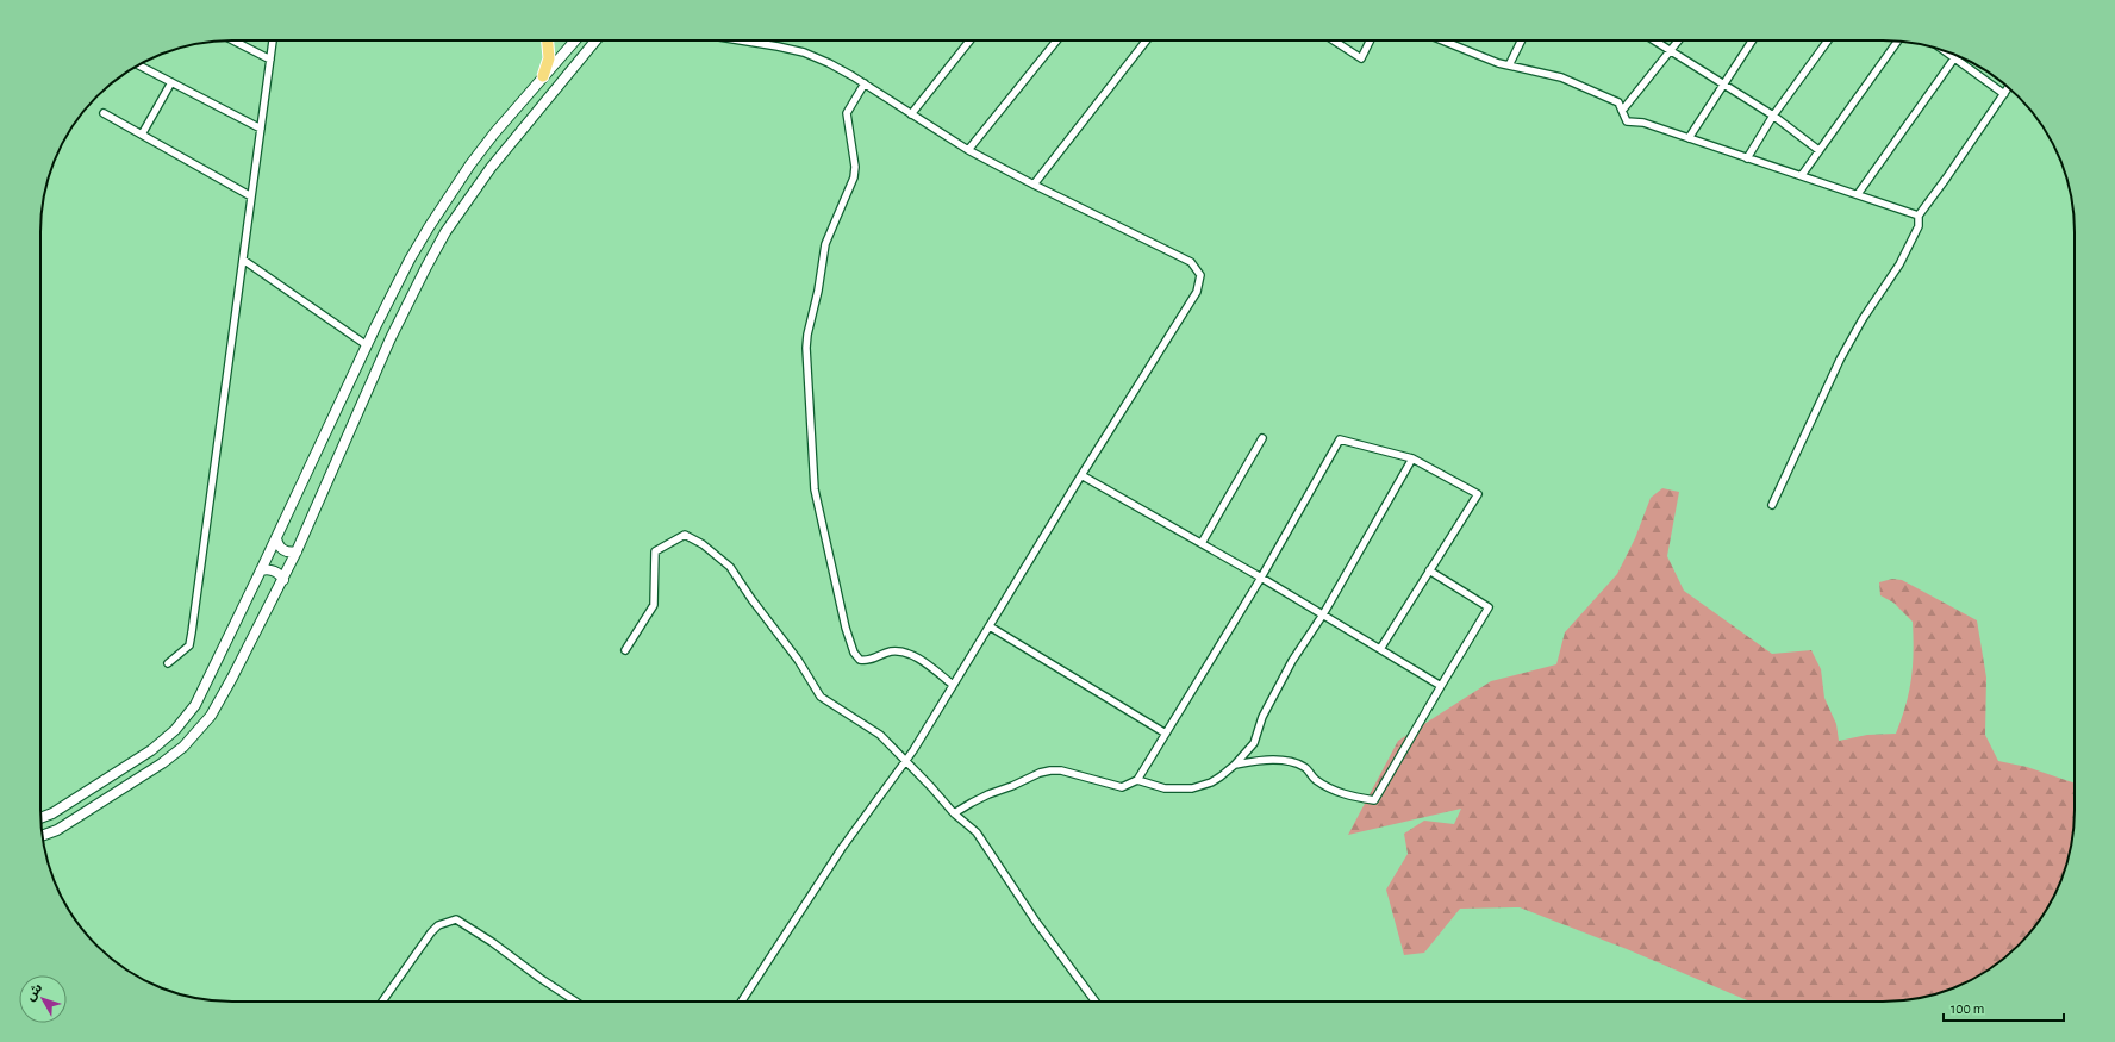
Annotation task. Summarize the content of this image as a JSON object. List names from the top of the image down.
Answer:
{
  "scale_bar": "100 m",
  "north": "top left"
}
